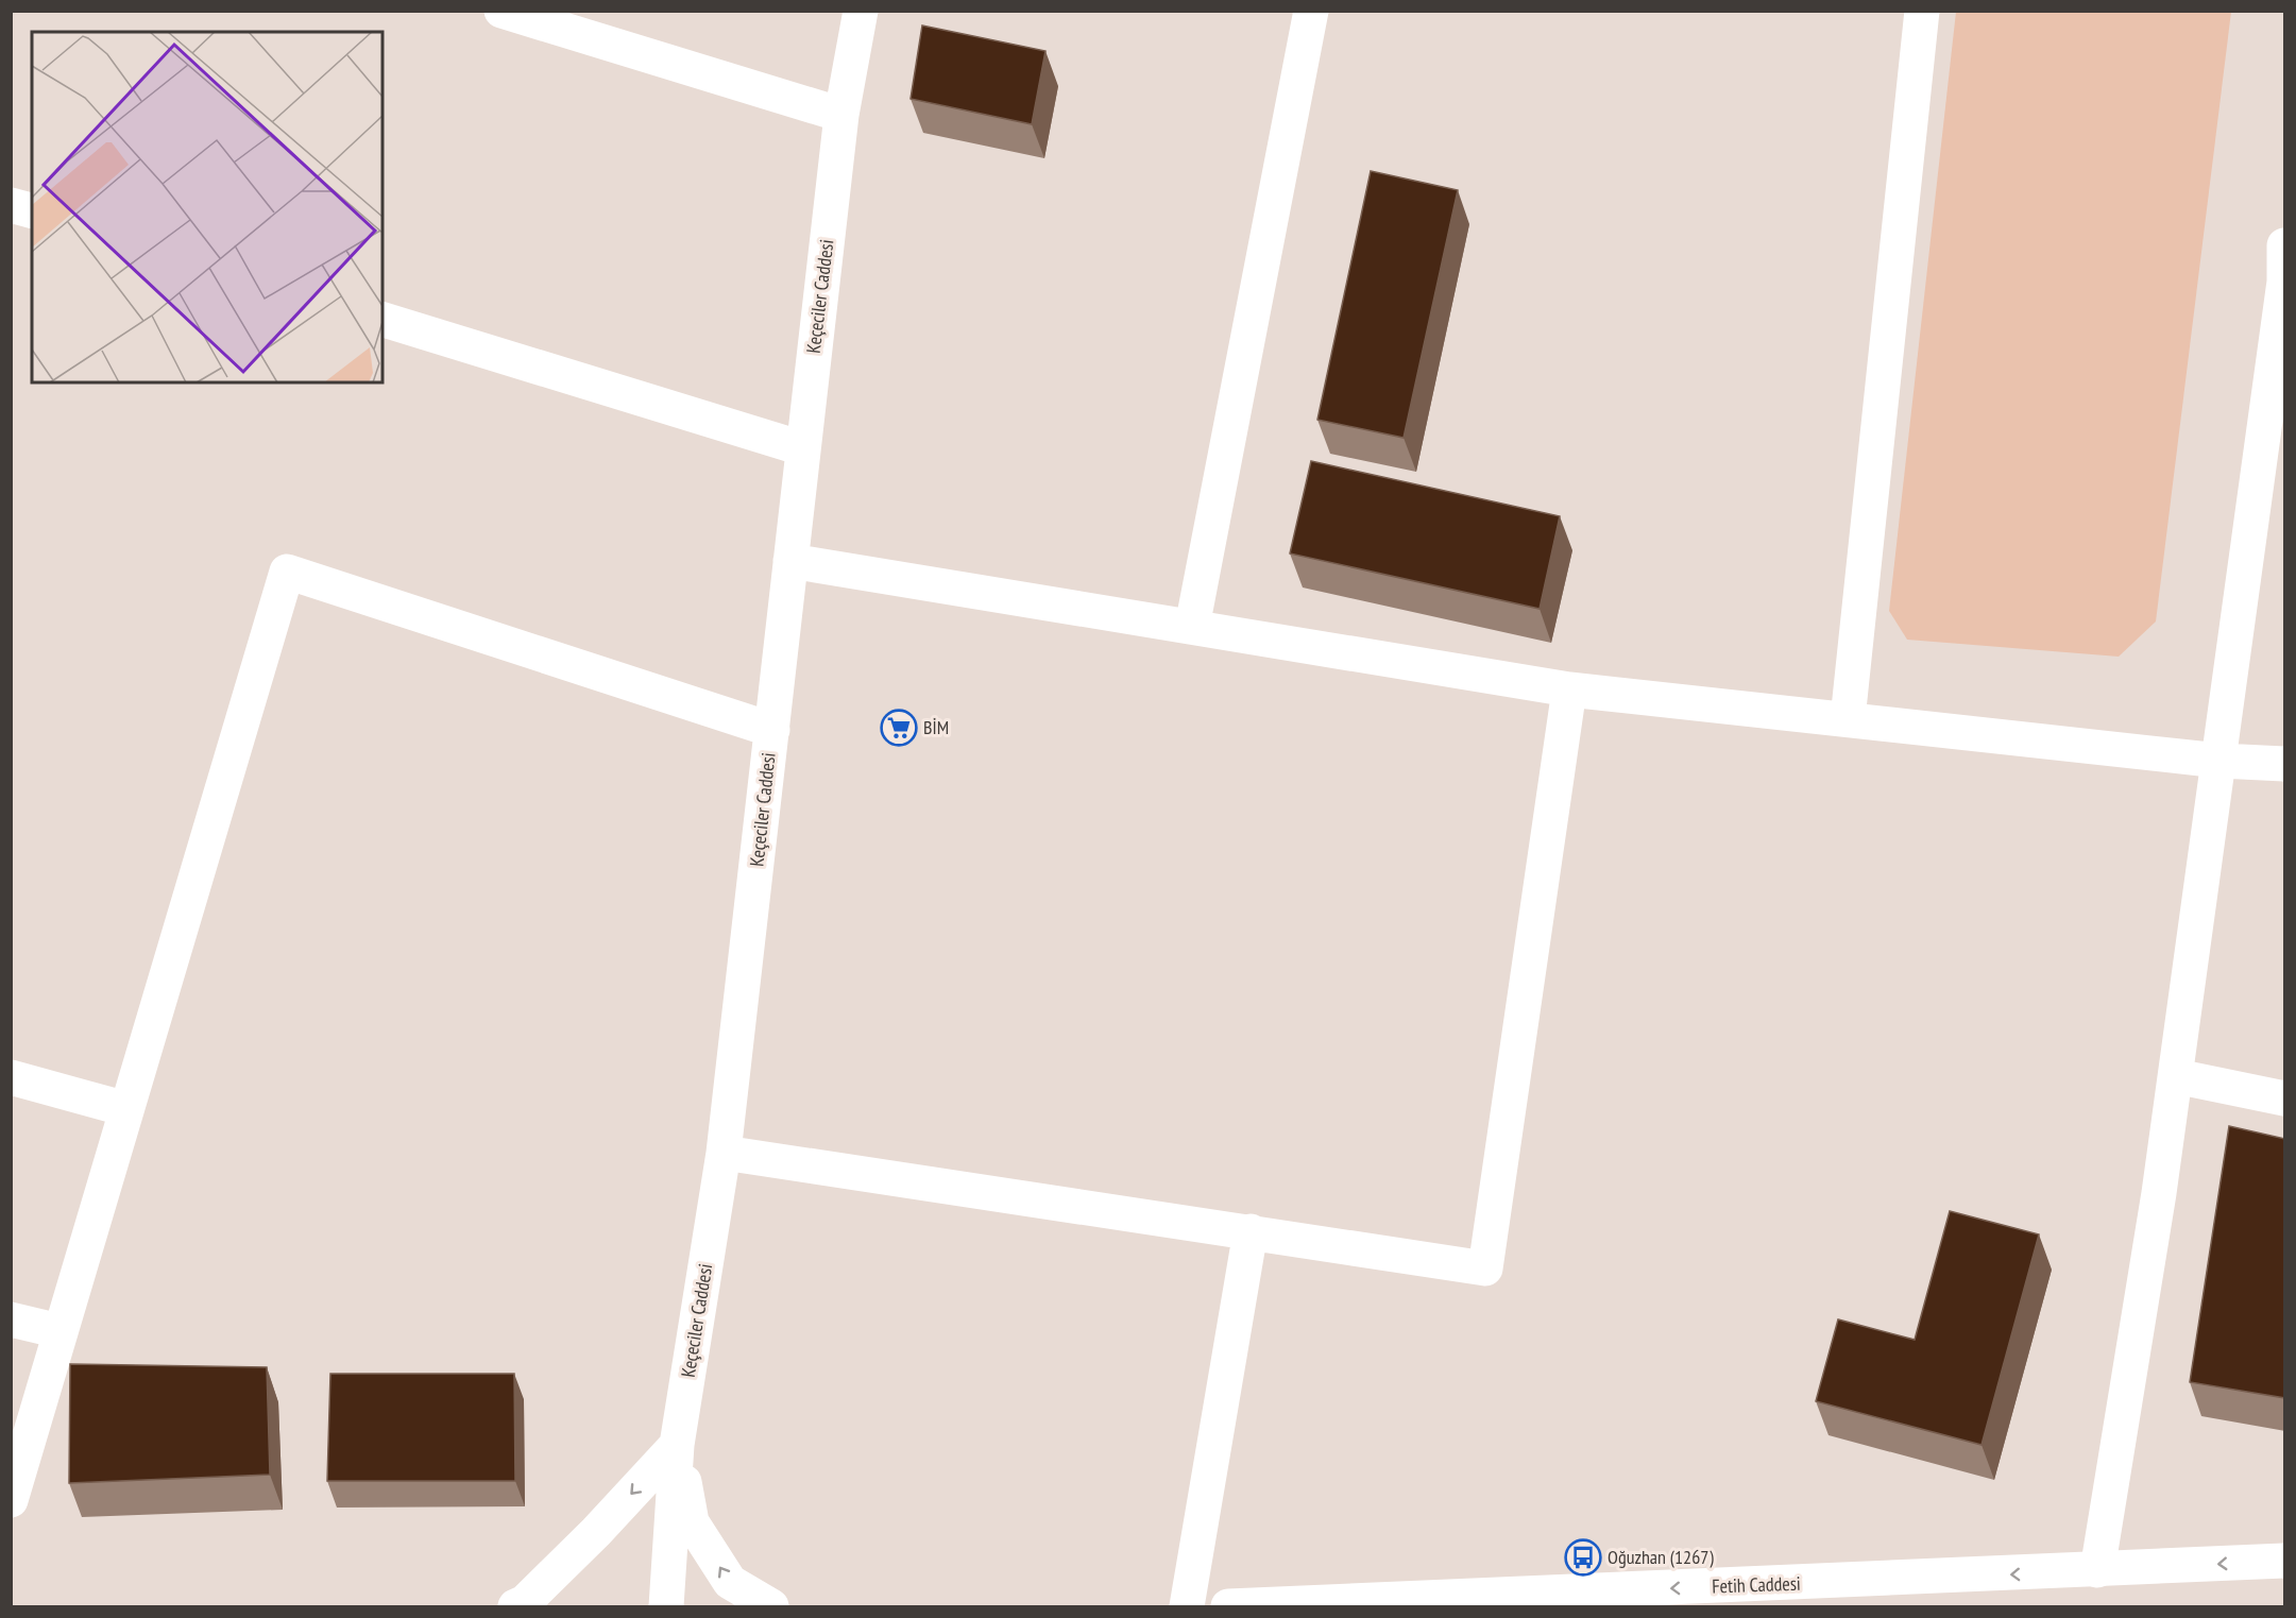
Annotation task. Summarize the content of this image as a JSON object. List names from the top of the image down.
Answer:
{
  "streets": {
    "street": ["Keçeciler Caddesi", "Fetih Caddesi"]
  },
  "one_way": ["Fetih Caddesi"],
  "places": {
    "supermarket": ["BİM"],
    "bus stop": ["Oğuzhan (1267)"]
  }
}
